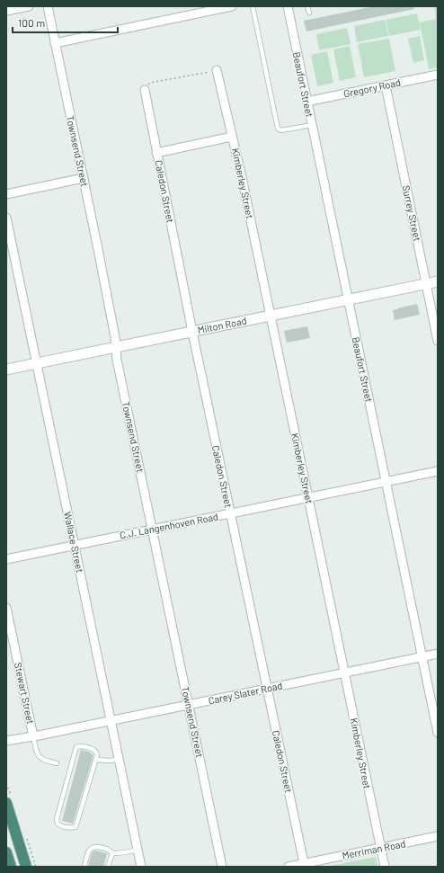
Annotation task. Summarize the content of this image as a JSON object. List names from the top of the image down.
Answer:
{
  "streets": {
    "street": [
      "Beaufort Street",
      "Gregory Road",
      "Townsend Street",
      "Kimberley Street",
      "Caledon Street",
      "Surrey Street",
      "Milton Road",
      "C.J. Langenhoven Road",
      "Wallace Street",
      "Stewart Street",
      "Carey Slater Road",
      "Merriman Road"
    ]
  },
  "crossings": [
    ["Beaufort Street", "Gregory Road"],
    ["Beaufort Street", "Milton Road"],
    ["Beaufort Street", "C.J. Langenhoven Road"],
    ["Beaufort Street", "Carey Slater Road"],
    ["Gregory Road", "Surrey Street"],
    ["Townsend Street", "Milton Road"],
    ["Townsend Street", "C.J. Langenhoven Road"],
    ["Townsend Street", "Carey Slater Road"],
    ["Kimberley Street", "Milton Road"],
    ["Kimberley Street", "C.J. Langenhoven Road"],
    ["Kimberley Street", "Carey Slater Road"],
    ["Kimberley Street", "Merriman Road"],
    ["Caledon Street", "Milton Road"],
    ["Caledon Street", "C.J. Langenhoven Road"],
    ["Caledon Street", "Carey Slater Road"],
    ["Caledon Street", "Merriman Road"],
    ["Surrey Street", "Milton Road"],
    ["Milton Road", "Wallace Street"],
    ["C.J. Langenhoven Road", "Wallace Street"],
    ["Wallace Street", "Carey Slater Road"],
    ["Stewart Street", "Carey Slater Road"]
  ],
  "scale_bar": "100 m"
}
